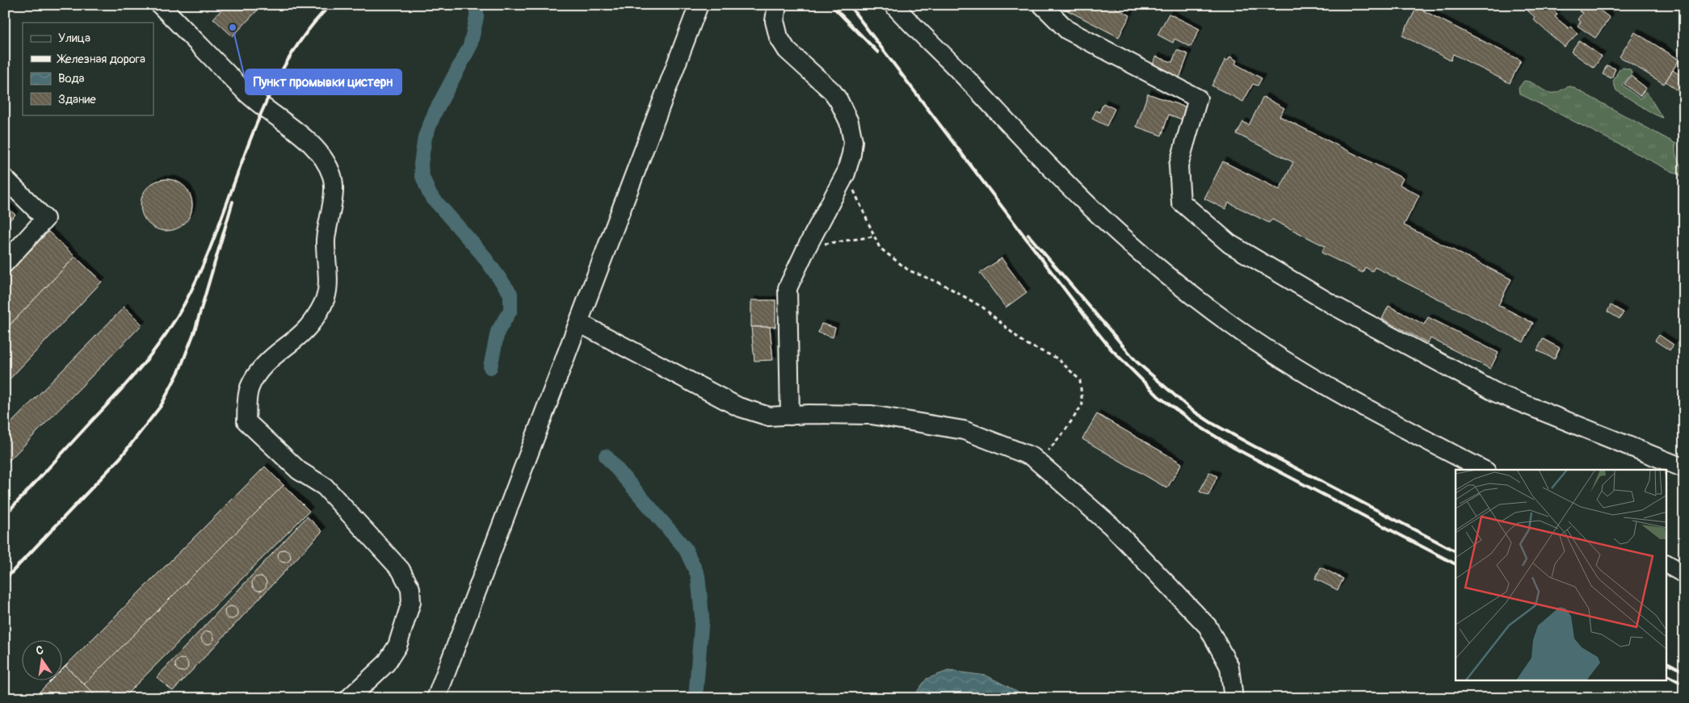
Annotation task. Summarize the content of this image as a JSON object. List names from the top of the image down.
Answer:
{
  "places": ["Пункт промывки цистерн"],
  "legend": [
    "Улица",
    "Железная дорога",
    "Вода",
    "Здание"
  ],
  "north": "top"
}
